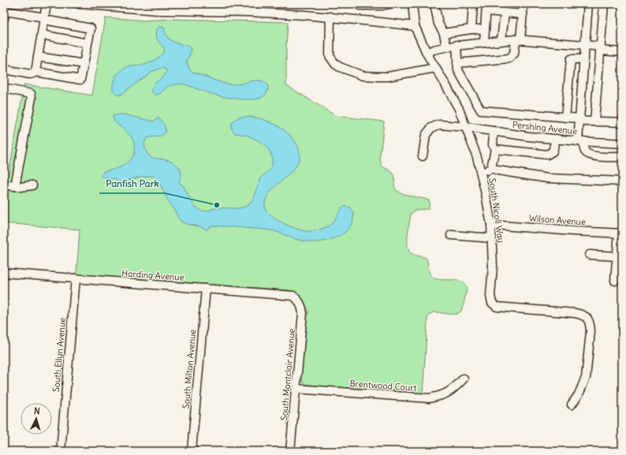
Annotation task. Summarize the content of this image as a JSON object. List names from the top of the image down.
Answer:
{
  "streets": {
    "street": [
      "Pershing Avenue",
      "South Nicoll Way",
      "Wilson Avenue",
      "Harding Avenue",
      "South Ellyn Avenue",
      "South Milton Avenue",
      "South Montclair Avenue",
      "Brentwood Court"
    ]
  },
  "crossings": [
    ["Pershing Avenue", "South Nicoll Way"],
    ["South Nicoll Way", "Wilson Avenue"],
    ["Harding Avenue", "South Ellyn Avenue"],
    ["Harding Avenue", "South Milton Avenue"],
    ["Harding Avenue", "South Montclair Avenue"],
    ["South Montclair Avenue", "Brentwood Court"]
  ],
  "places": ["Panfish Park"],
  "north": "top"
}
